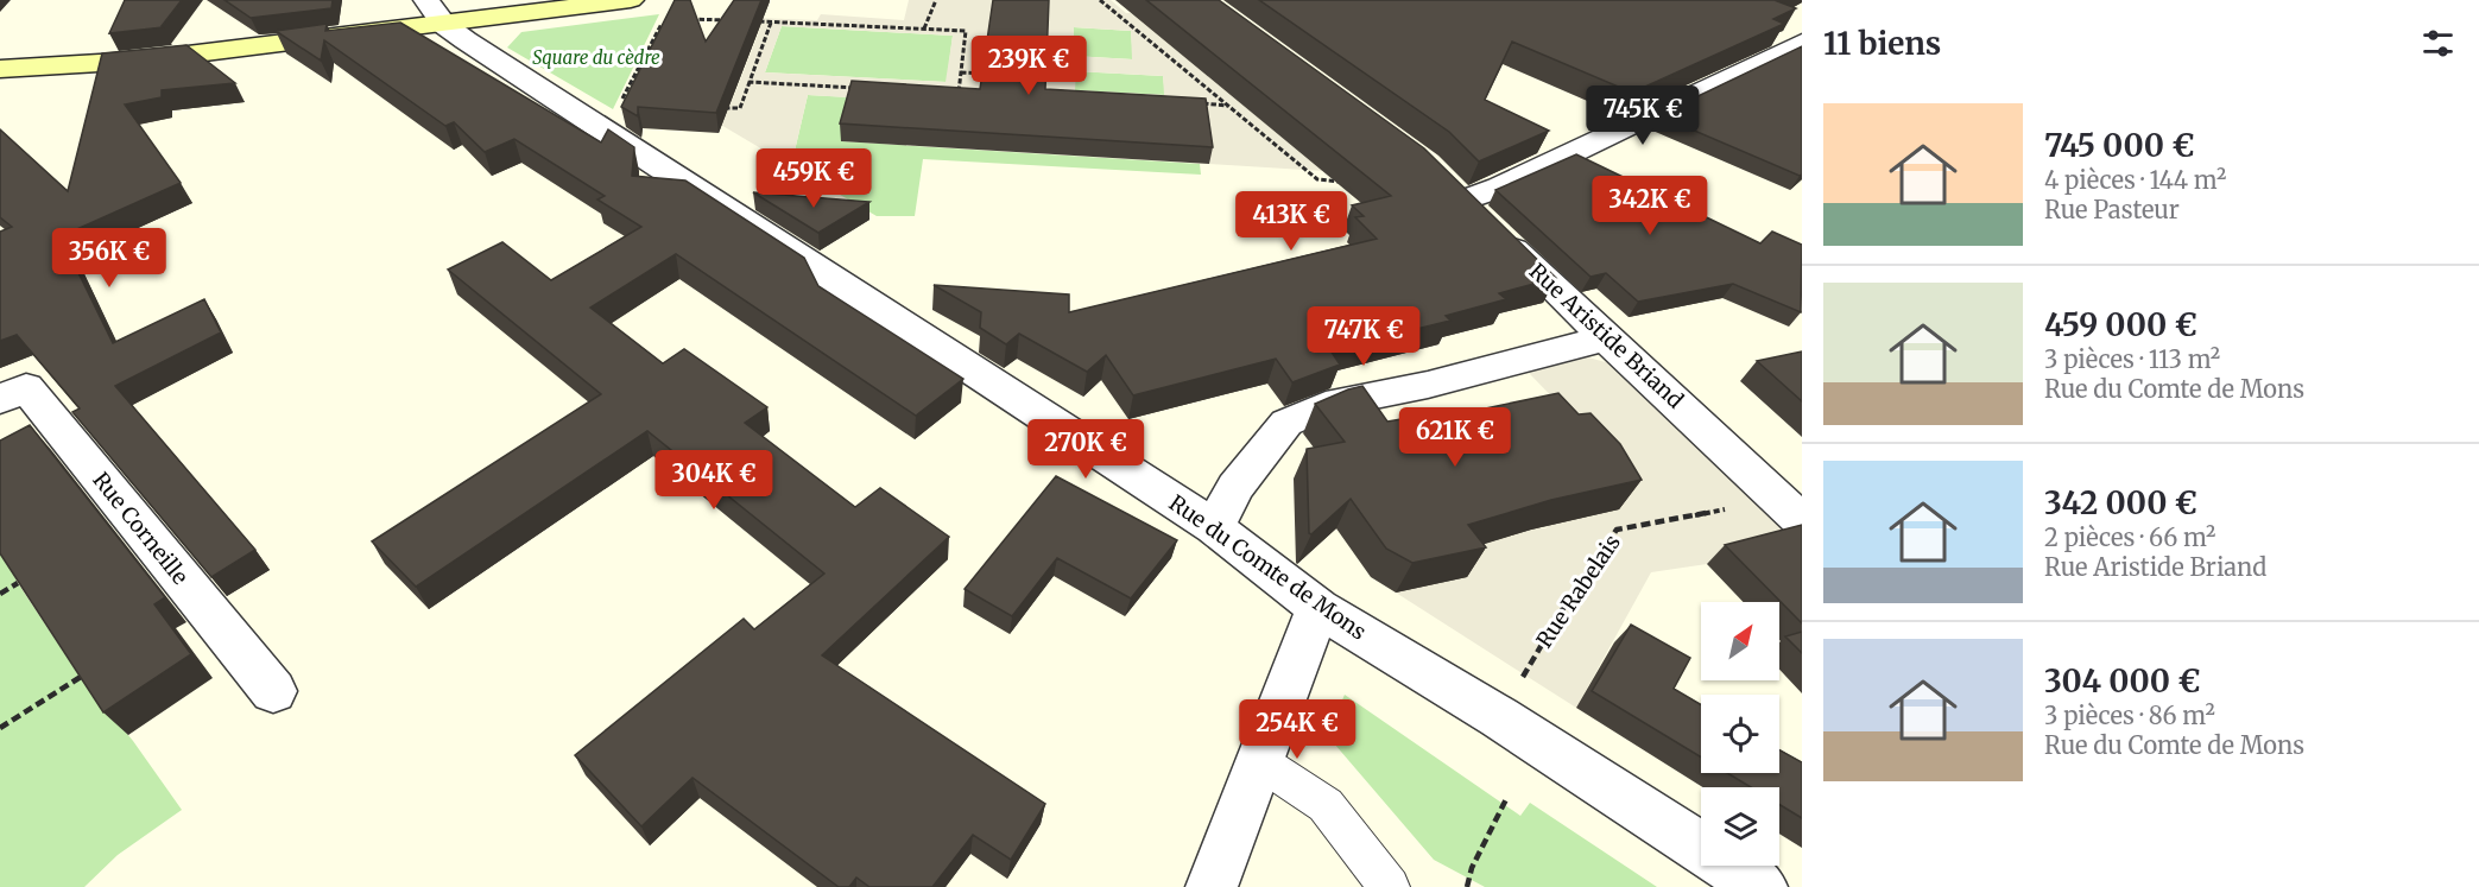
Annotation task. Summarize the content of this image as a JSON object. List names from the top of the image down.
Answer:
{
  "streets": {
    "street": ["Rue Aristide Briand", "Rue Corneille", "Rue du Comte de Mons"],
    "path": ["Rue Rabelais"]
  },
  "crossings": [
    ["Rue Aristide Briand", "Rue Rabelais"],
    ["Rue du Comte de Mons", "Rue Rabelais"]
  ],
  "parks": ["Square du cèdre"],
  "north": "top right",
  "page": {
    "heading": "11 biens",
    "price": [
      "239K €",
      "745K €",
      "459K €",
      "342K €",
      "413K €",
      "356K €",
      "747K €",
      "621K €",
      "270K €",
      "304K €",
      "254K €"
    ],
    "list": [
      {
        "name": "745 000 €",
        "note": "4 pièces · 144 m² · Rue Pasteur"
      },
      {
        "name": "459 000 €",
        "note": "3 pièces · 113 m² · Rue du Comte de Mons"
      },
      {
        "name": "342 000 €",
        "note": "2 pièces · 66 m² · Rue Aristide Briand"
      },
      {
        "name": "304 000 €",
        "note": "3 pièces · 86 m² · Rue du Comte de Mons"
      }
    ]
  }
}
